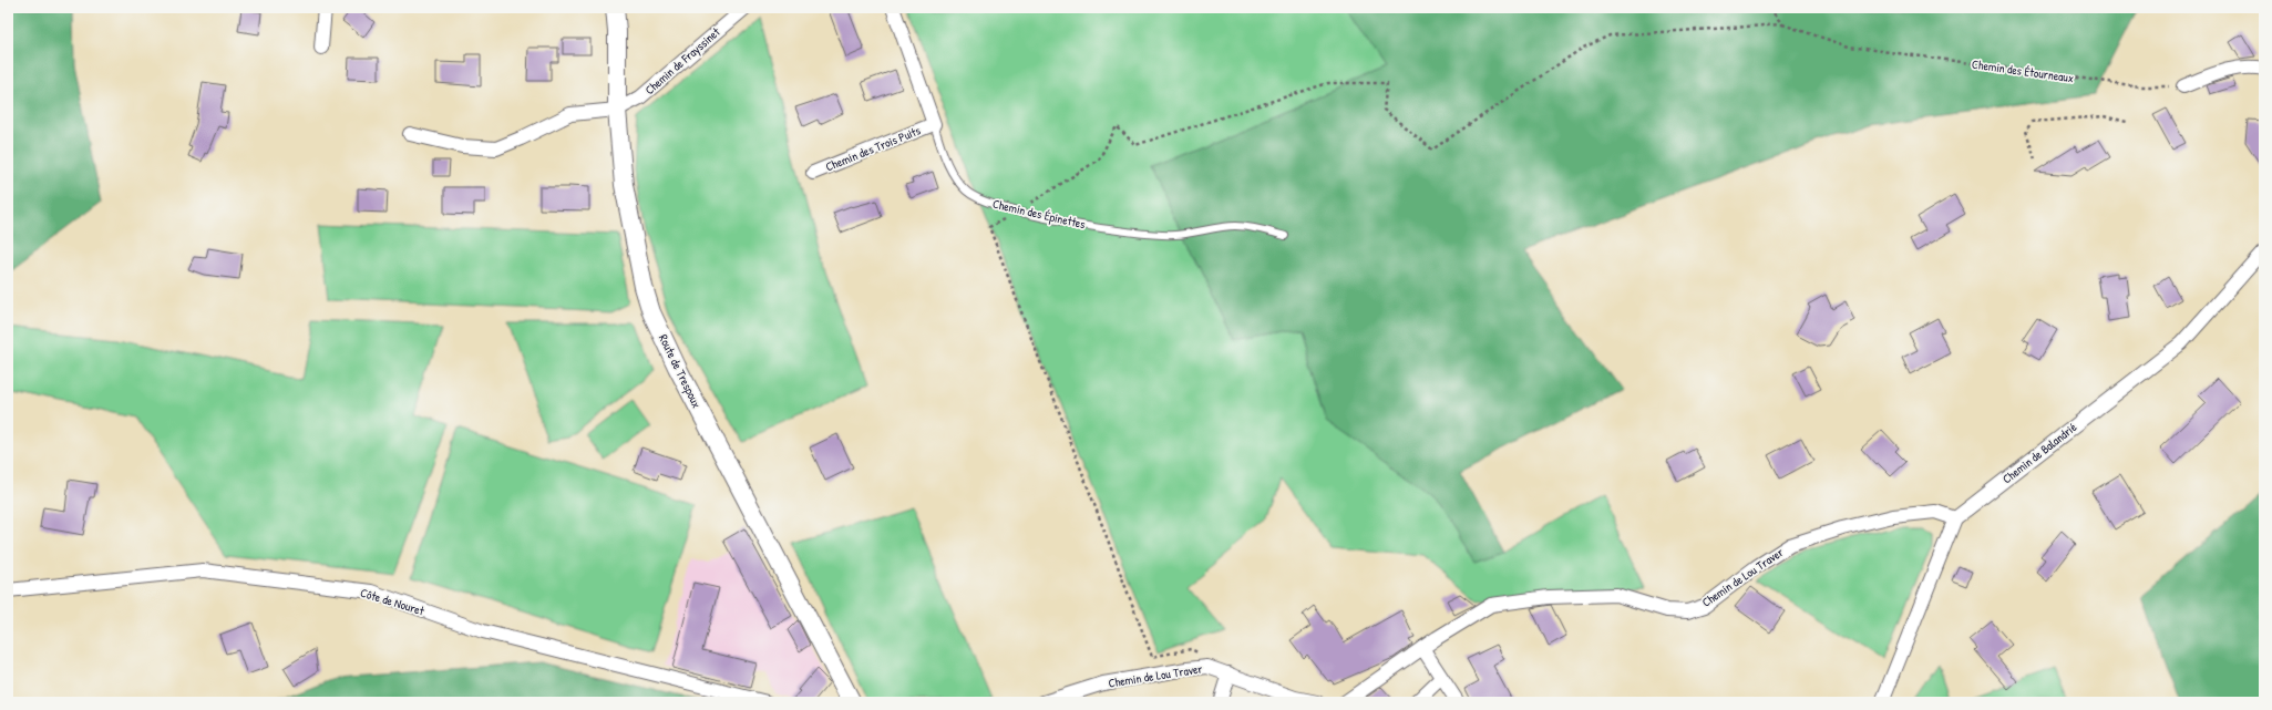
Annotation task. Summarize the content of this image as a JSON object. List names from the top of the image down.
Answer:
{
  "streets": {
    "street": [
      "Chemin de Frayssinet",
      "Chemin des Trois Puits",
      "Chemin des Épinettes",
      "Route de Trespoux",
      "Chemin de Balandrié",
      "Chemin de Lou Traver",
      "Côte de Nouret"
    ],
    "path": ["Chemin des Étourneaux"]
  },
  "crossings": [
    ["Chemin de Frayssinet", "Route de Trespoux"],
    ["Chemin des Trois Puits", "Chemin des Épinettes"],
    ["Chemin de Balandrié", "Chemin de Lou Traver"]
  ]
}
